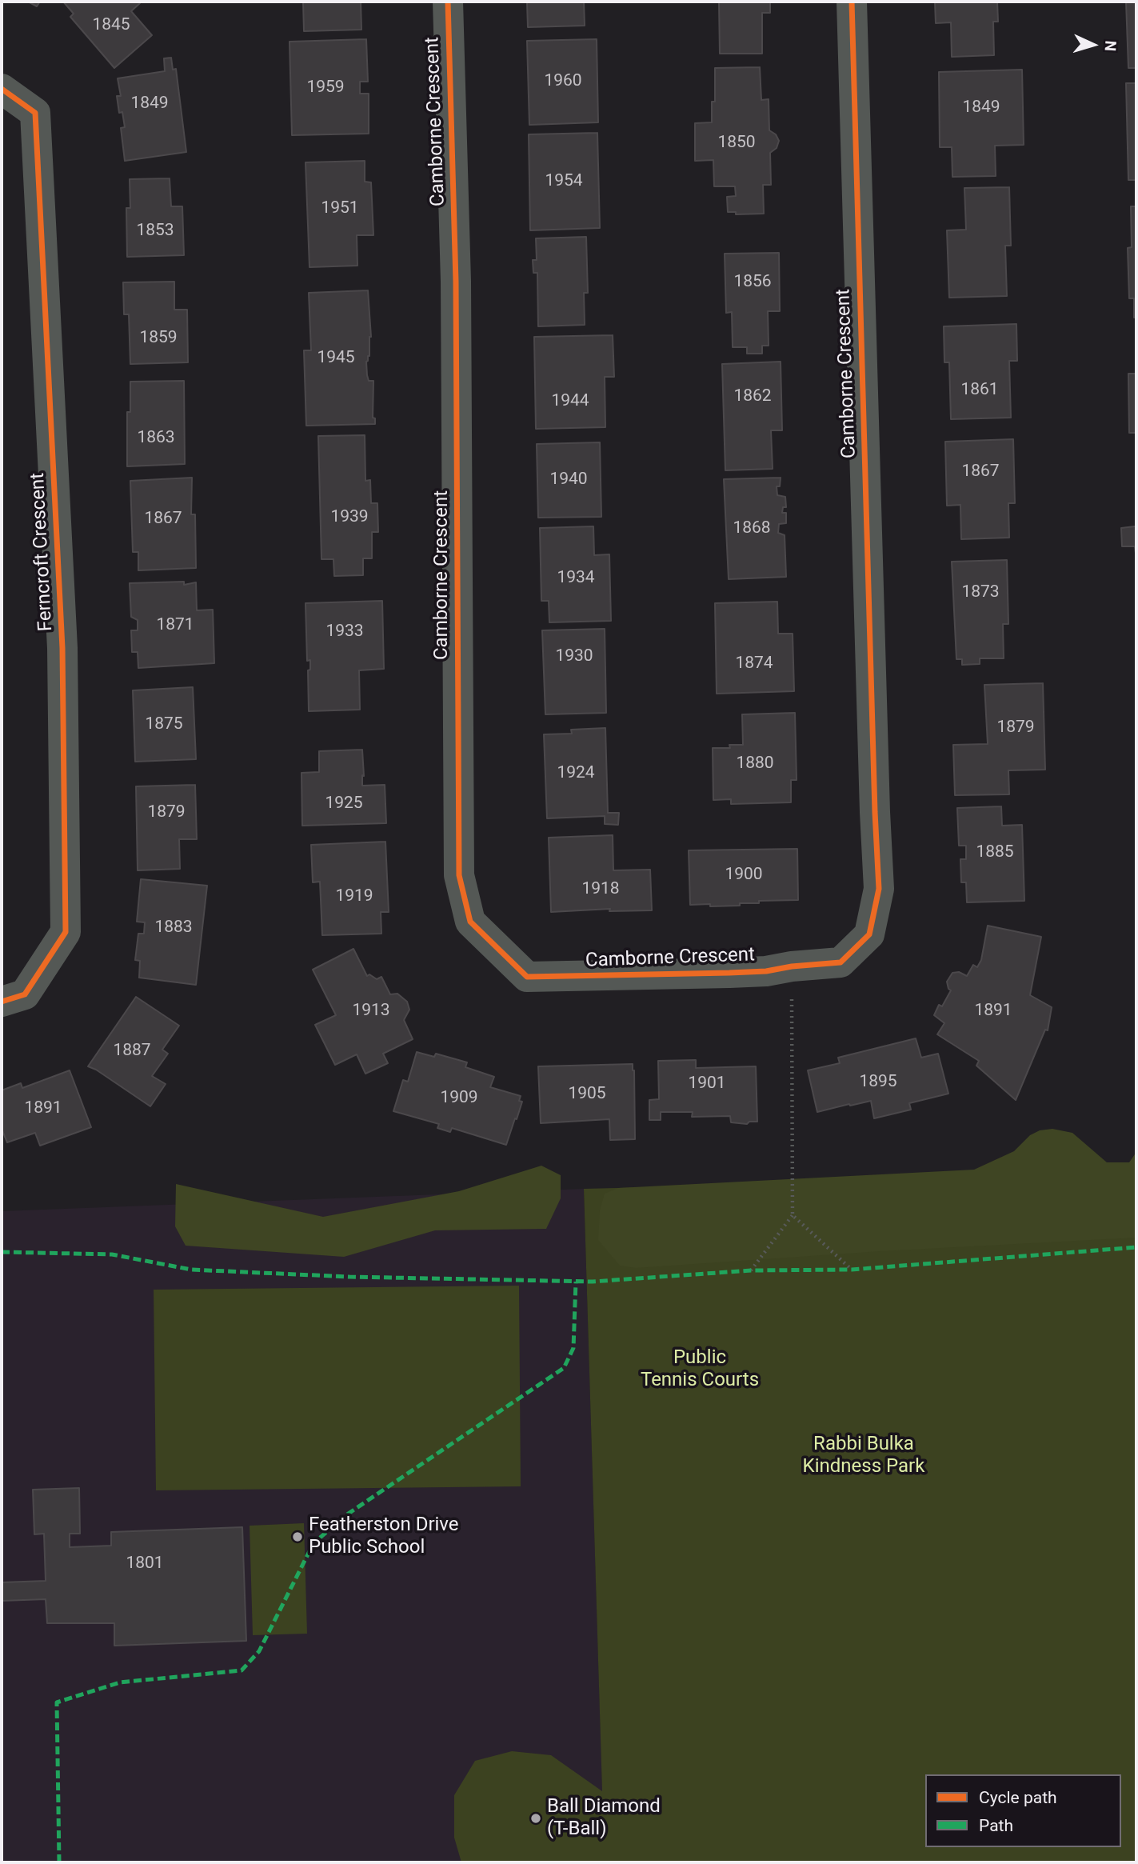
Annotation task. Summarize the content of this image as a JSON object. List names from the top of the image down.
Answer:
{
  "streets": {
    "street": ["Camborne Crescent", "Ferncroft Crescent"]
  },
  "parks": ["Public Tennis Courts", "Rabbi Bulka Kindness Park"],
  "places": ["Featherston Drive Public School", "Ball Diamond (T-Ball)"],
  "house_numbers": [
    "1845",
    "1960",
    "1959",
    "1849",
    "1849",
    "1850",
    "1954",
    "1951",
    "1853",
    "1856",
    "1859",
    "1945",
    "1861",
    "1862",
    "1944",
    "1863",
    "1867",
    "1940",
    "1939",
    "1867",
    "1868",
    "1934",
    "1873",
    "1871",
    "1933",
    "1930",
    "1874",
    "1875",
    "1879",
    "1880",
    "1924",
    "1925",
    "1879",
    "1885",
    "1900",
    "1918",
    "1919",
    "1883",
    "1913",
    "1891",
    "1887",
    "1895",
    "1901",
    "1905",
    "1909",
    "1891",
    "1801"
  ],
  "legend": ["Cycle path", "Path"],
  "north": "right"
}
